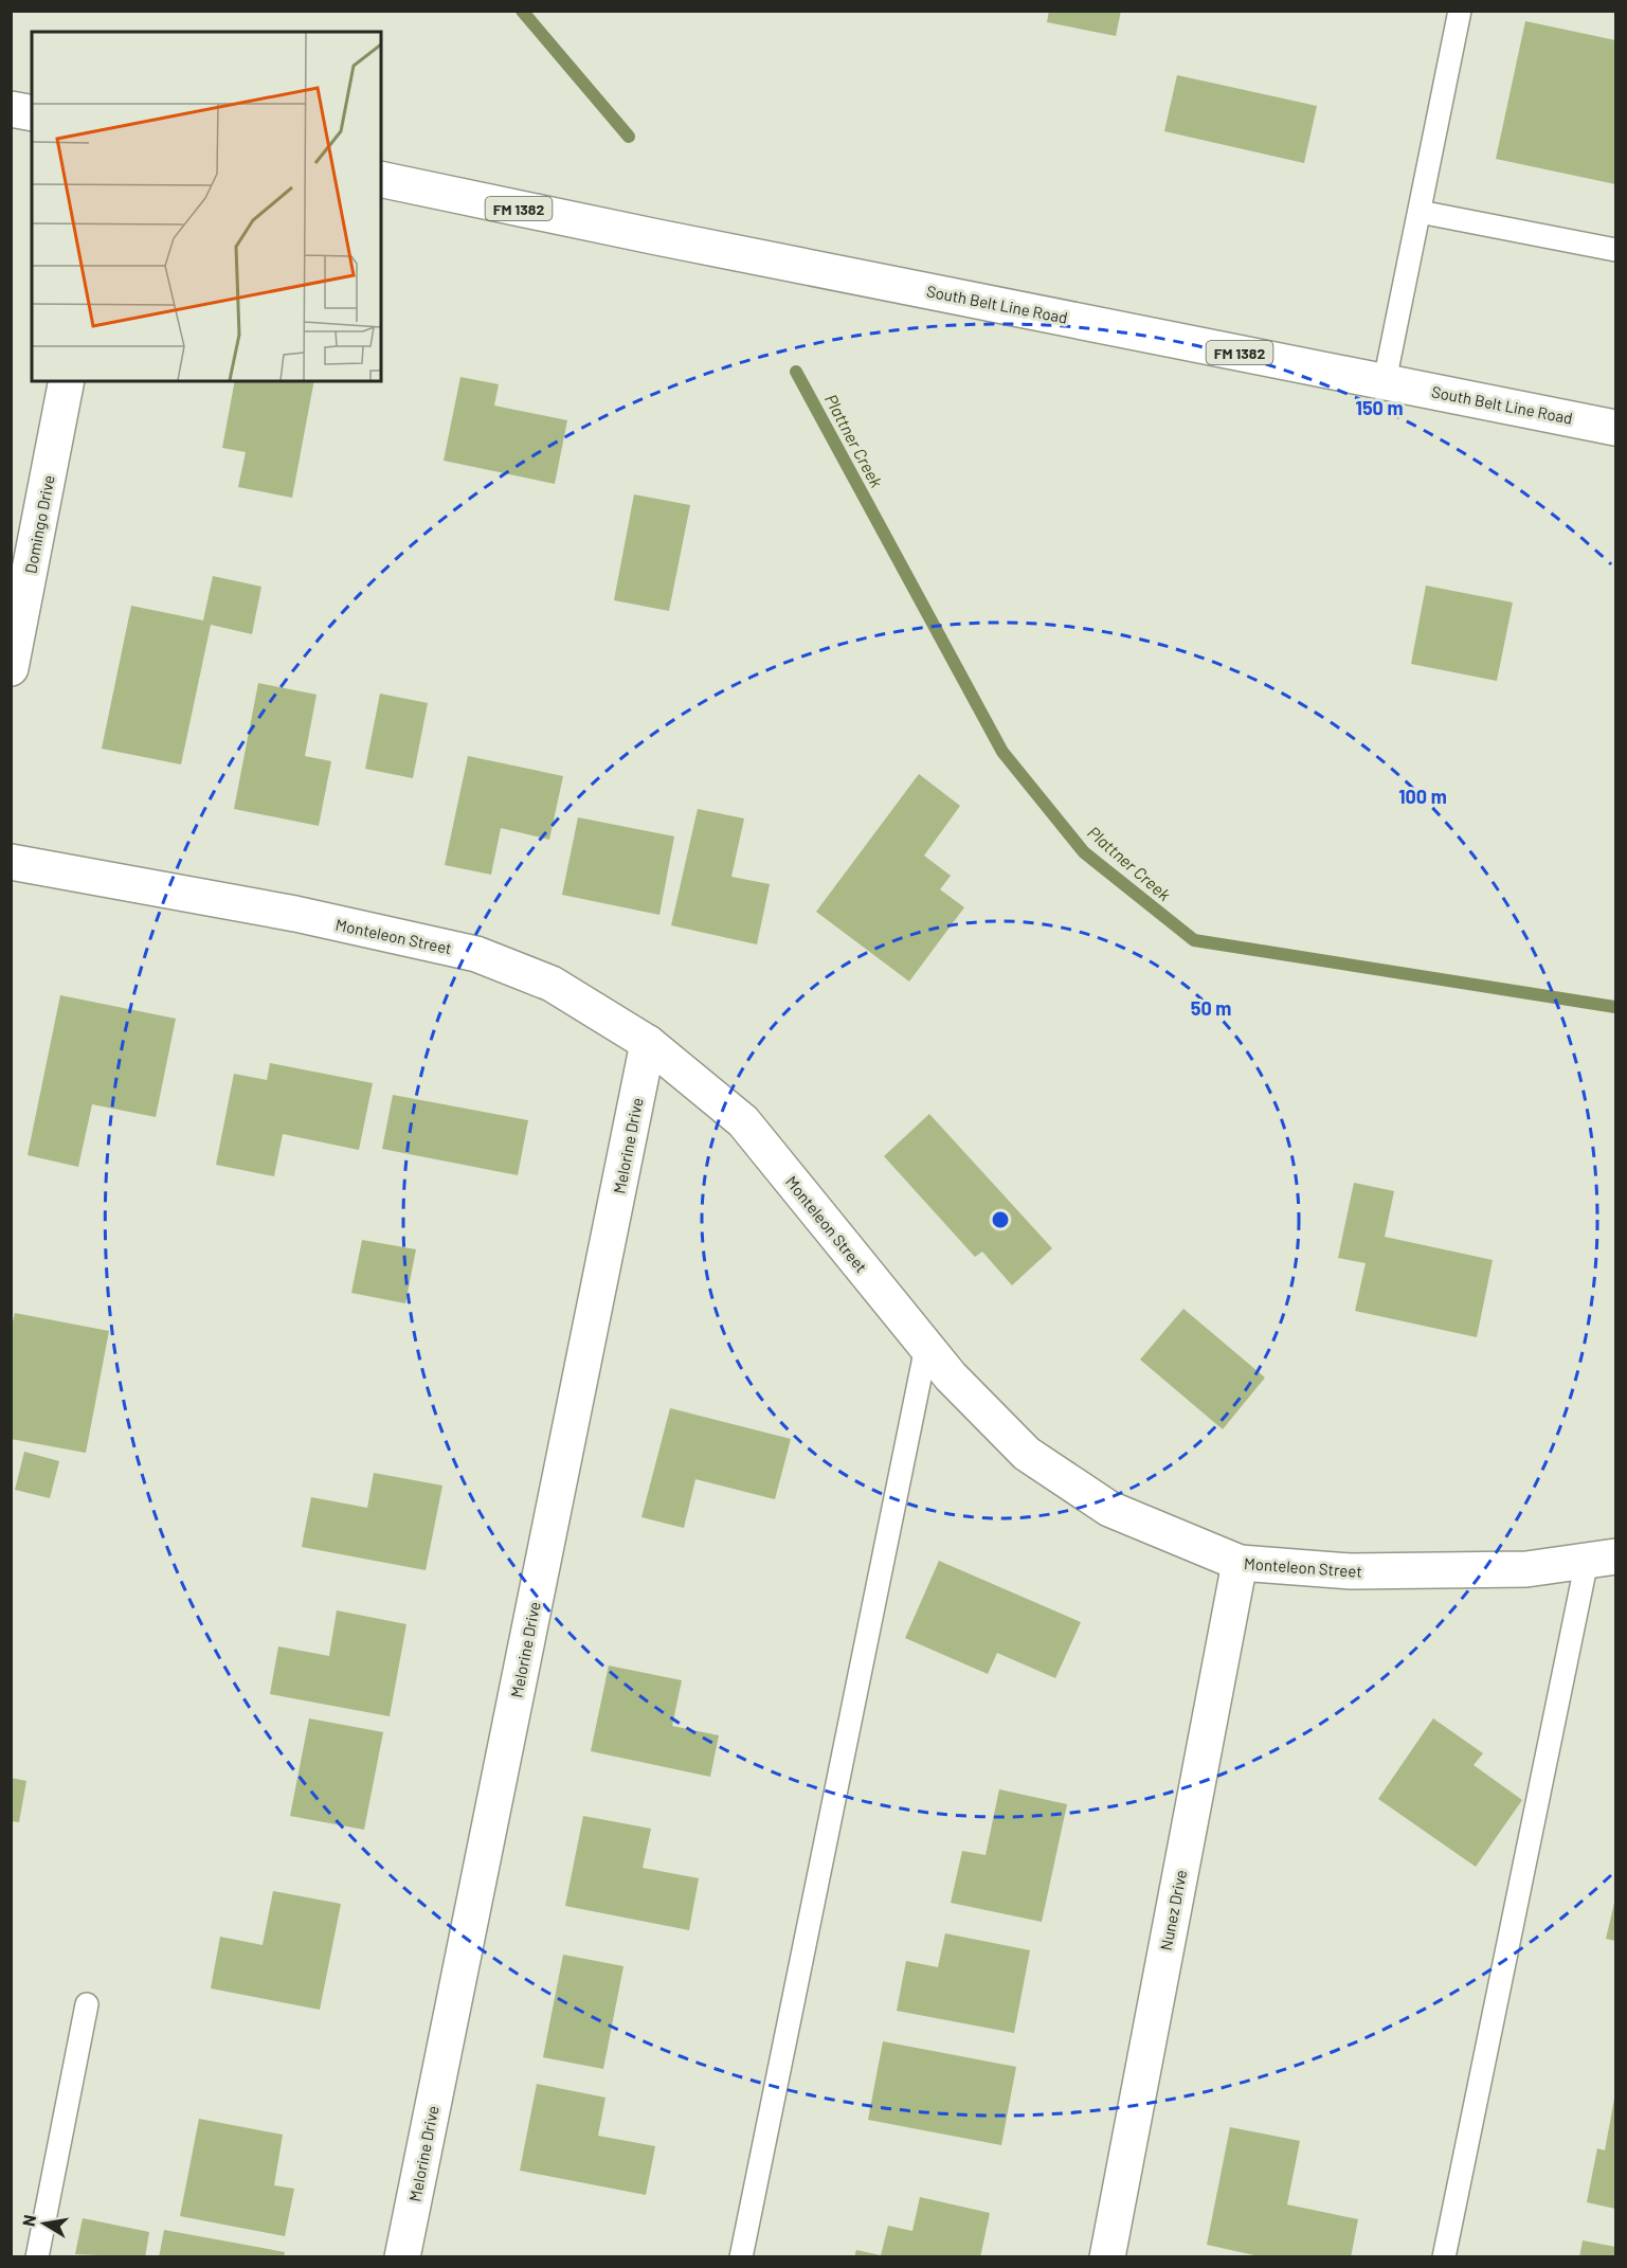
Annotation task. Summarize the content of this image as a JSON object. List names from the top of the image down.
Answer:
{
  "streets": {
    "street": [
      "FM 1382",
      "South Belt Line Road",
      "Domingo Drive",
      "Monteleon Street",
      "Melorine Drive",
      "Nunez Drive"
    ]
  },
  "crossings": [
    ["Monteleon Street", "Melorine Drive"],
    ["Monteleon Street", "Nunez Drive"]
  ],
  "water": ["Plattner Creek"],
  "north": "left",
  "rings": ["150 m", "100 m", "50 m"]
}
